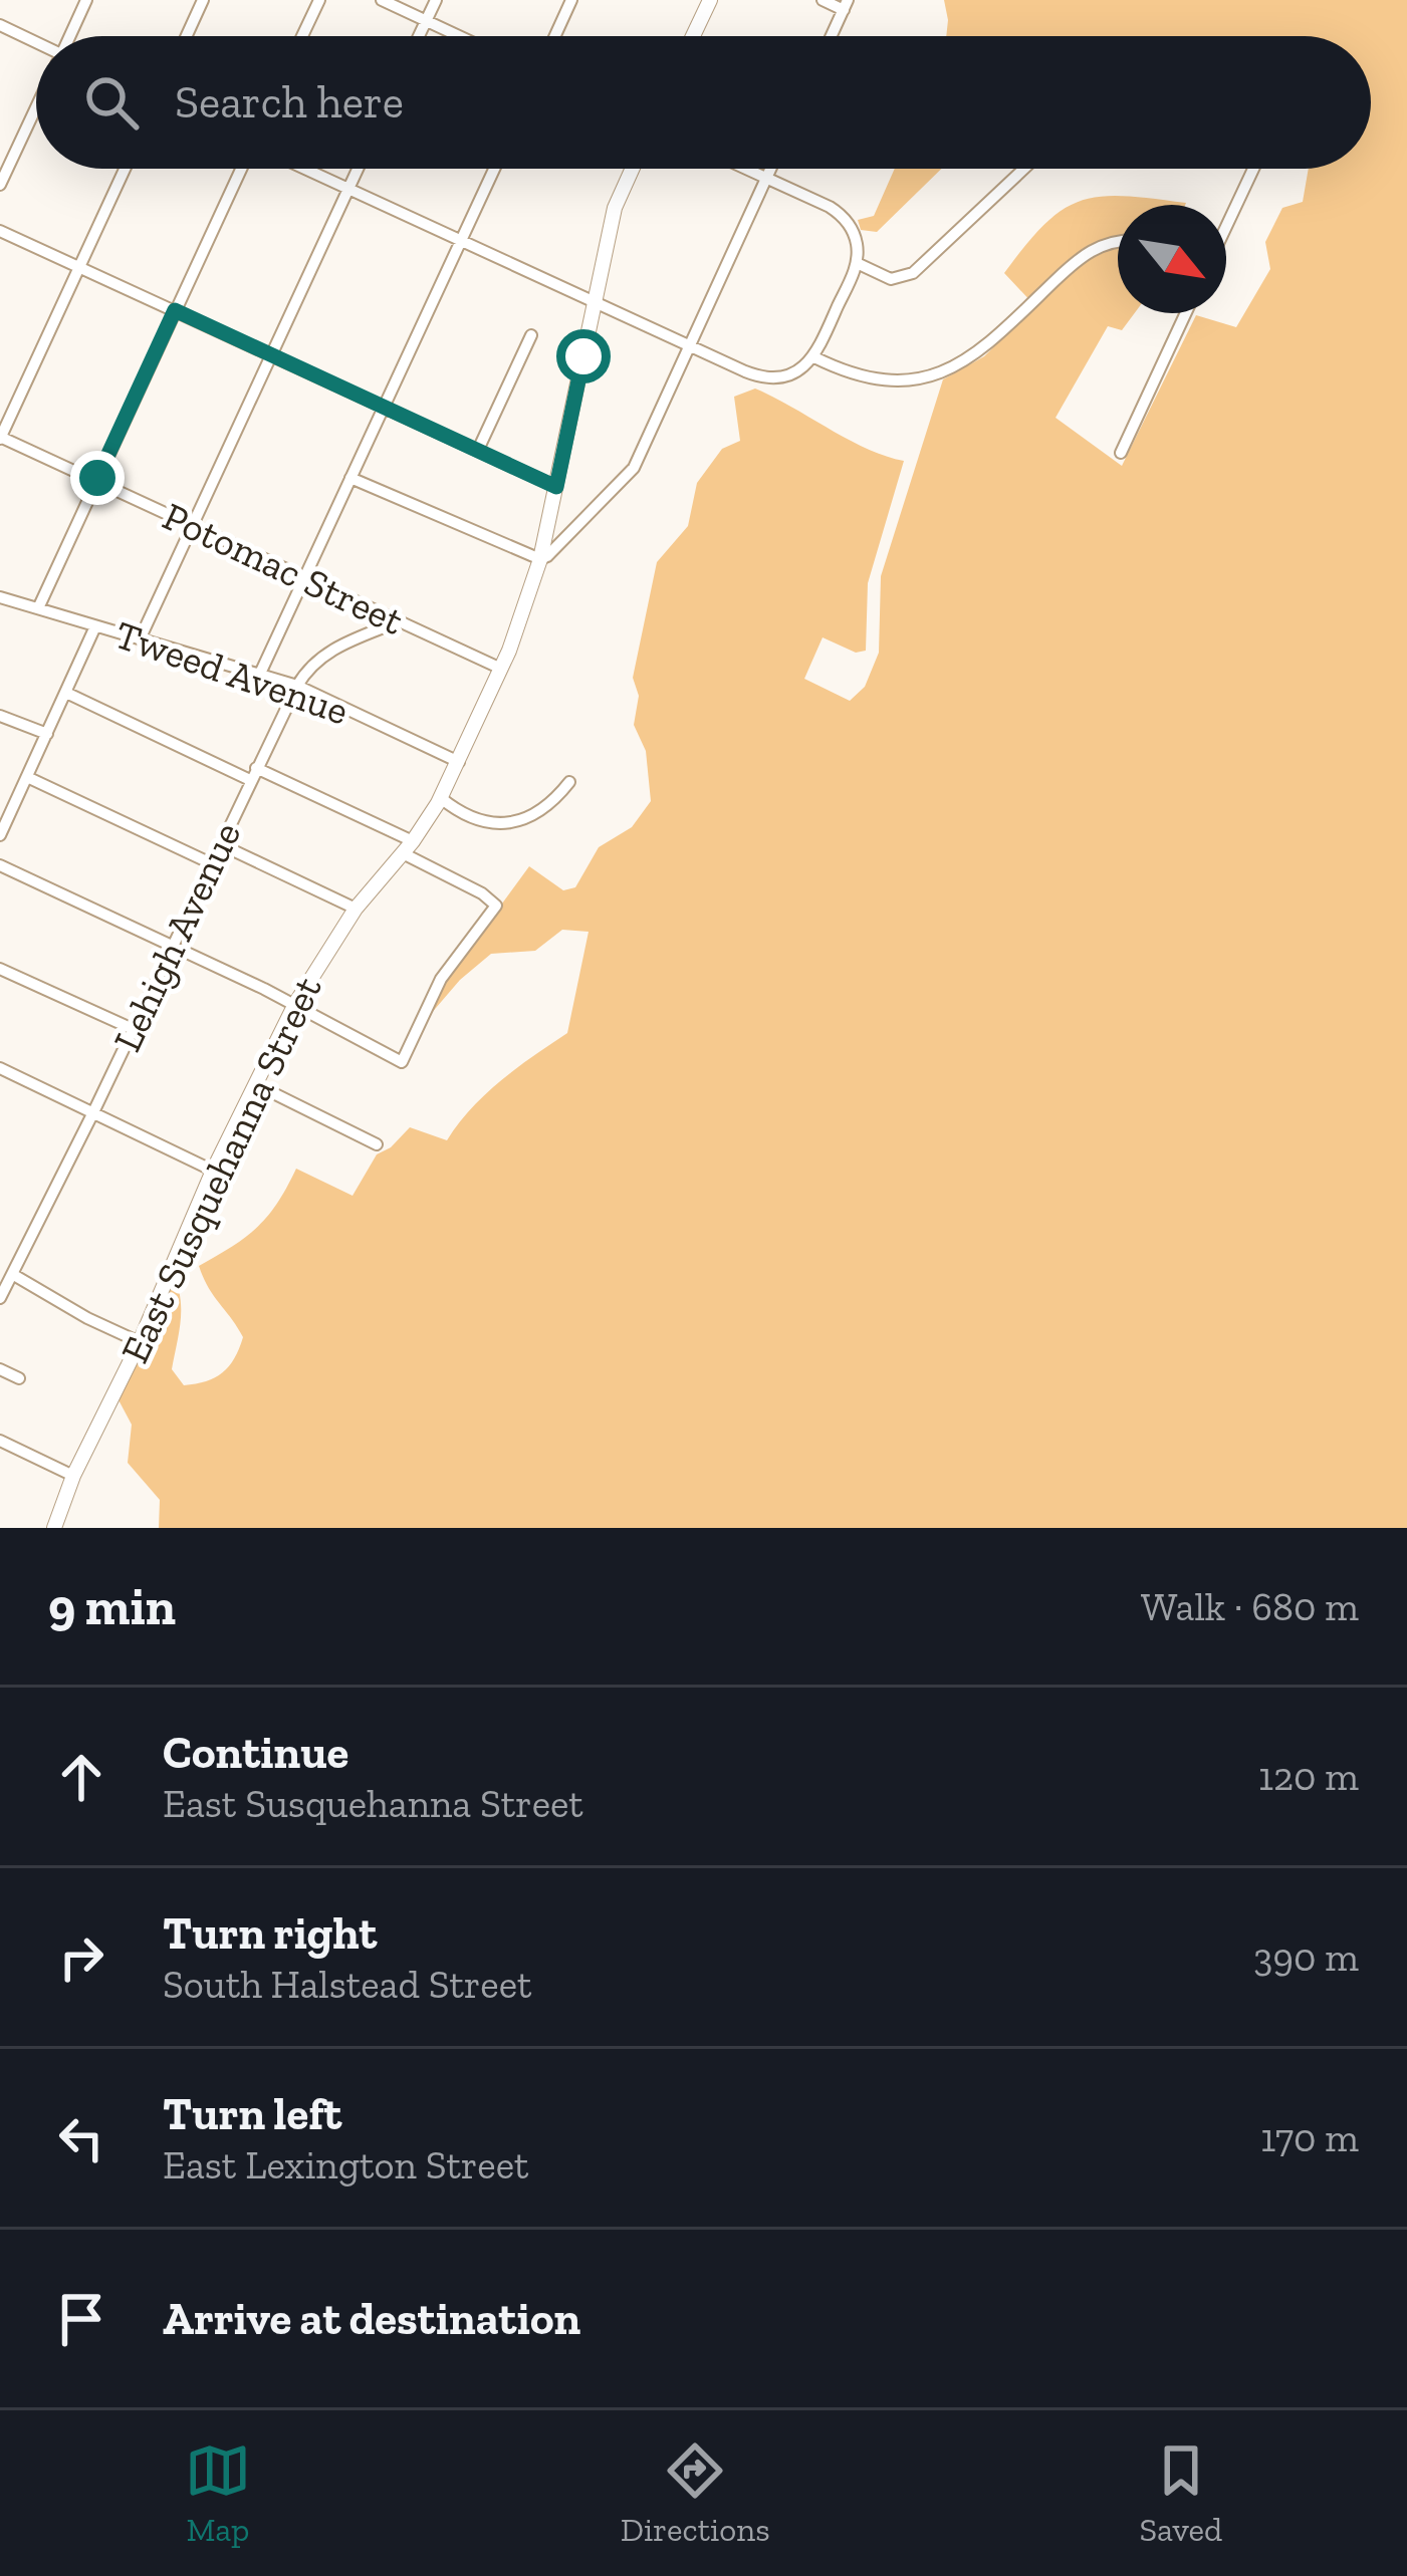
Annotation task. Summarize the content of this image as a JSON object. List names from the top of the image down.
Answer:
{
  "streets": {
    "main road": ["East Susquehanna Street"],
    "street": ["Potomac Street", "Tweed Avenue", "Lehigh Avenue"]
  },
  "crossings": [
    ["Potomac Street", "Lehigh Avenue"],
    ["Potomac Street", "East Susquehanna Street"],
    ["Tweed Avenue", "Lehigh Avenue"],
    ["Tweed Avenue", "East Susquehanna Street"]
  ],
  "north": "bottom right",
  "page": {
    "search": "Search here",
    "heading": ["9 min", "Walk · 680 m"],
    "list": [
      ["Continue", "East Susquehanna Street", "120 m"],
      ["Turn right", "South Halstead Street", "390 m"],
      ["Turn left", "East Lexington Street", "170 m"],
      "Arrive at destination"
    ],
    "nav": ["Map", "Directions", "Saved"]
  }
}
